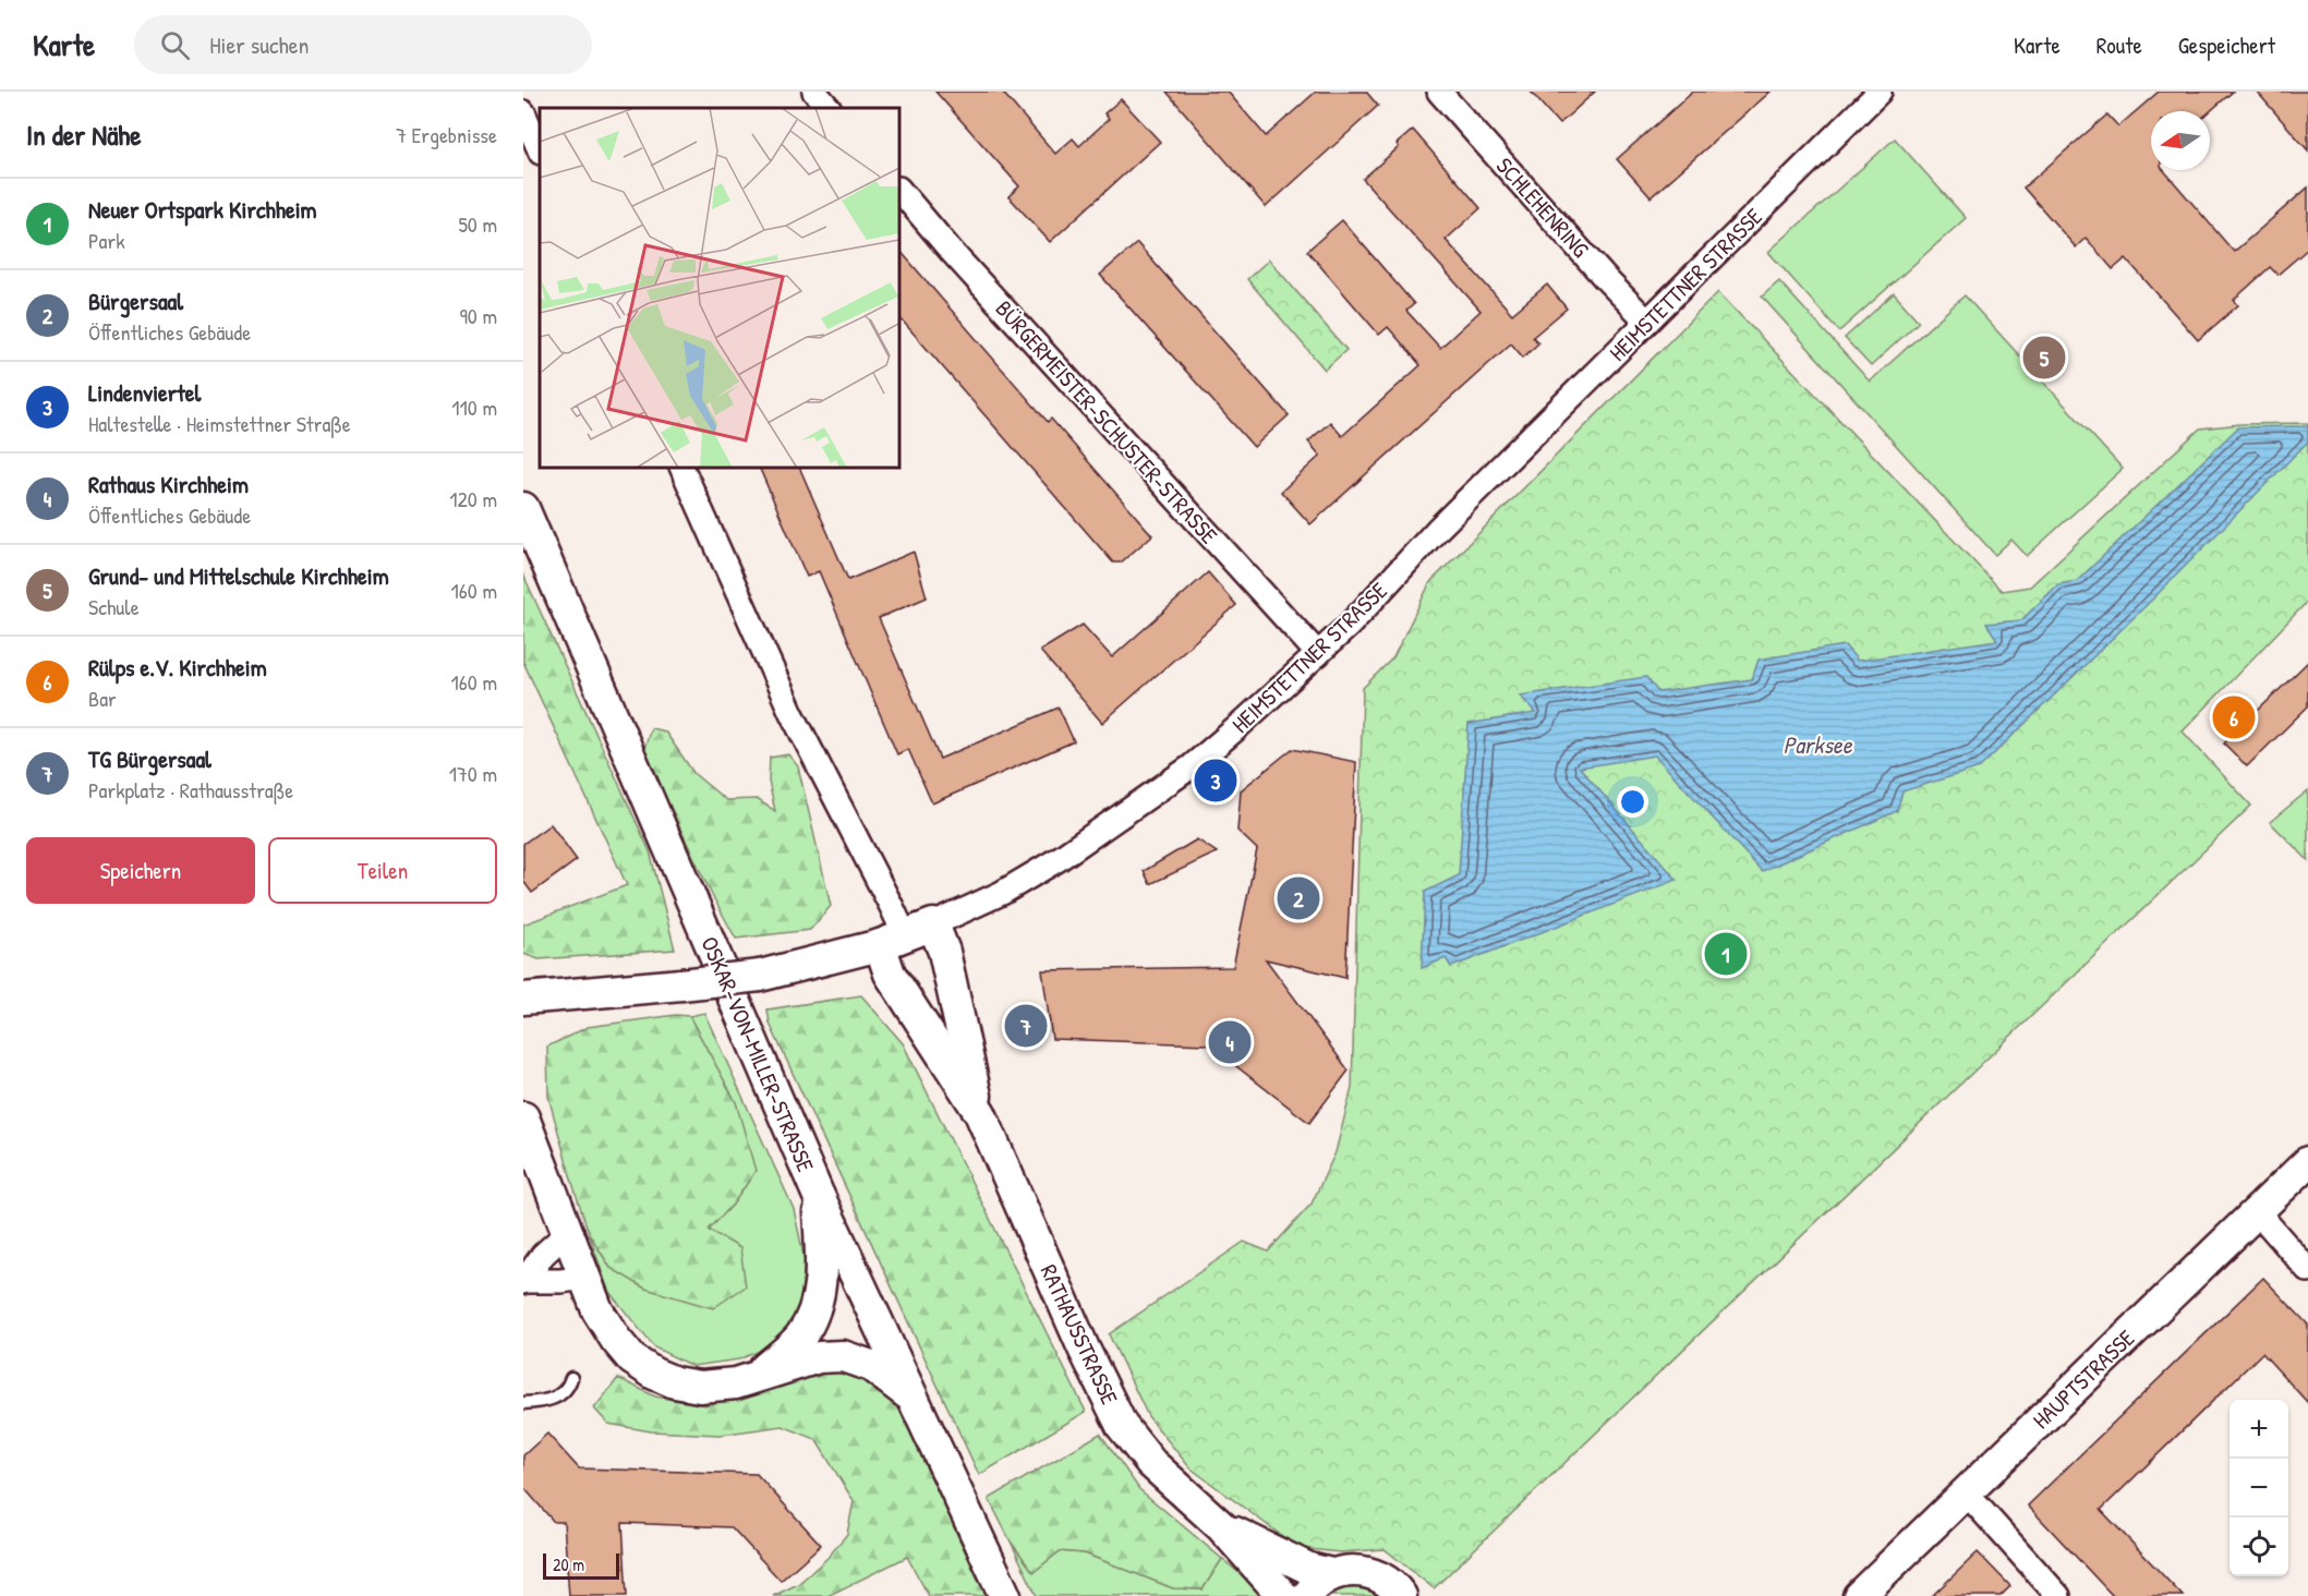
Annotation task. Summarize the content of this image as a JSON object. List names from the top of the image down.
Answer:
{
  "streets": {
    "street": [
      "SCHLEHENRING",
      "HEIMSTETTNER STRASSE",
      "BÜRGERMEISTER-SCHUSTER-STRASSE",
      "OSKAR-VON-MILLER-STRASSE",
      "RATHAUSSTRASSE",
      "HAUPTSTRASSE"
    ]
  },
  "crossings": [
    ["SCHLEHENRING", "HEIMSTETTNER STRASSE"],
    ["HEIMSTETTNER STRASSE", "BÜRGERMEISTER-SCHUSTER-STRASSE"],
    ["HEIMSTETTNER STRASSE", "RATHAUSSTRASSE"]
  ],
  "water": ["Parksee"],
  "scale_bar": "20 m",
  "north": "left",
  "page": {
    "header": "Karte",
    "search": "Hier suchen",
    "nav": ["Karte", "Route", "Gespeichert"],
    "heading": ["In der Nähe", "7 Ergebnisse"],
    "list": [
      {
        "mark": "1",
        "name": "Neuer Ortspark Kirchheim",
        "note": "Park",
        "value": "50 m"
      },
      {
        "mark": "2",
        "name": "Bürgersaal",
        "note": "Öffentliches Gebäude",
        "value": "90 m"
      },
      {
        "mark": "3",
        "name": "Lindenviertel",
        "note": "Haltestelle · Heimstettner Straße",
        "value": "110 m"
      },
      {
        "mark": "4",
        "name": "Rathaus Kirchheim",
        "note": "Öffentliches Gebäude",
        "value": "120 m"
      },
      {
        "mark": "5",
        "name": "Grund- und Mittelschule Kirchheim",
        "note": "Schule",
        "value": "160 m"
      },
      {
        "mark": "6",
        "name": "Rülps e.V. Kirchheim",
        "note": "Bar",
        "value": "160 m"
      },
      {
        "mark": "7",
        "name": "TG Bürgersaal",
        "note": "Parkplatz · Rathausstraße",
        "value": "170 m"
      }
    ],
    "pins": [
      "5",
      "6",
      "3",
      "2",
      "1",
      "7",
      "4"
    ],
    "buttons": ["Speichern", "Teilen"],
    "map_buttons": ["+", "−"],
    "scale": "20 m"
  }
}
